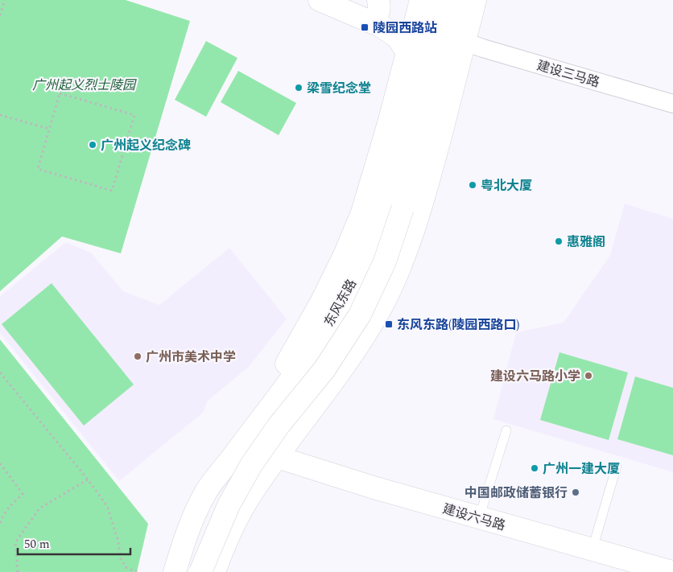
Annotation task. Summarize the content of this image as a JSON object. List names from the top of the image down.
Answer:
{
  "streets": {
    "main road": ["东风东路", "建设六马路"],
    "street": ["建设三马路"]
  },
  "parks": ["广州起义烈士陵园"],
  "places": {
    "transit": ["陵园西路站", "东风东路(陵园西路口)"],
    "other": [
      "梁雪纪念堂",
      "广州起义纪念碑",
      "粤北大厦",
      "惠雅阁",
      "广州市美术中学",
      "建设六马路小学",
      "广州一建大厦",
      "中国邮政储蓄银行"
    ]
  },
  "scale_bar": "50 m"
}
